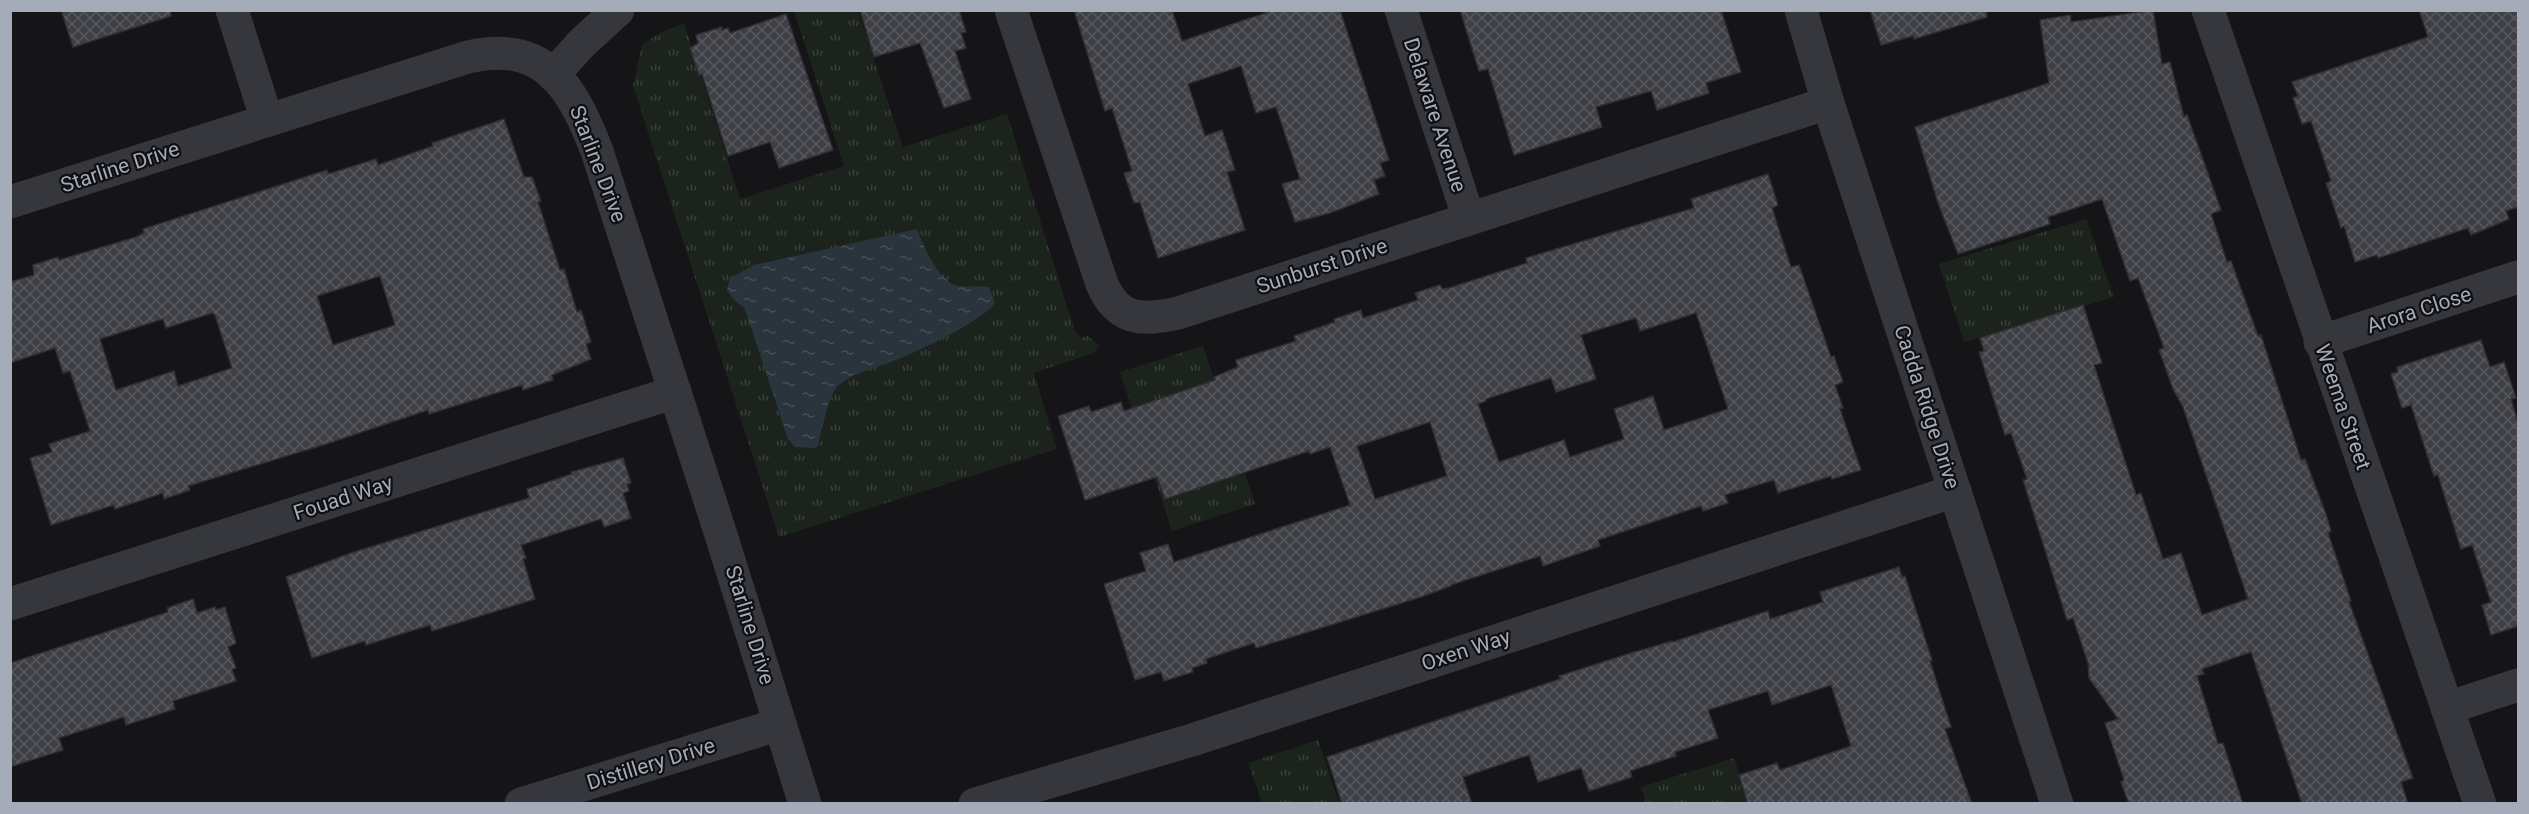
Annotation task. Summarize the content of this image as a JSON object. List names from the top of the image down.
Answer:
{
  "streets": {
    "street": [
      "Delaware Avenue",
      "Starline Drive",
      "Sunburst Drive",
      "Arora Close",
      "Cadda Ridge Drive",
      "Weema Street",
      "Fouad Way",
      "Oxen Way",
      "Distillery Drive"
    ]
  },
  "crossings": [
    ["Delaware Avenue", "Sunburst Drive"],
    ["Starline Drive", "Fouad Way"],
    ["Starline Drive", "Distillery Drive"],
    ["Sunburst Drive", "Cadda Ridge Drive"],
    ["Arora Close", "Weema Street"],
    ["Cadda Ridge Drive", "Oxen Way"]
  ]
}
